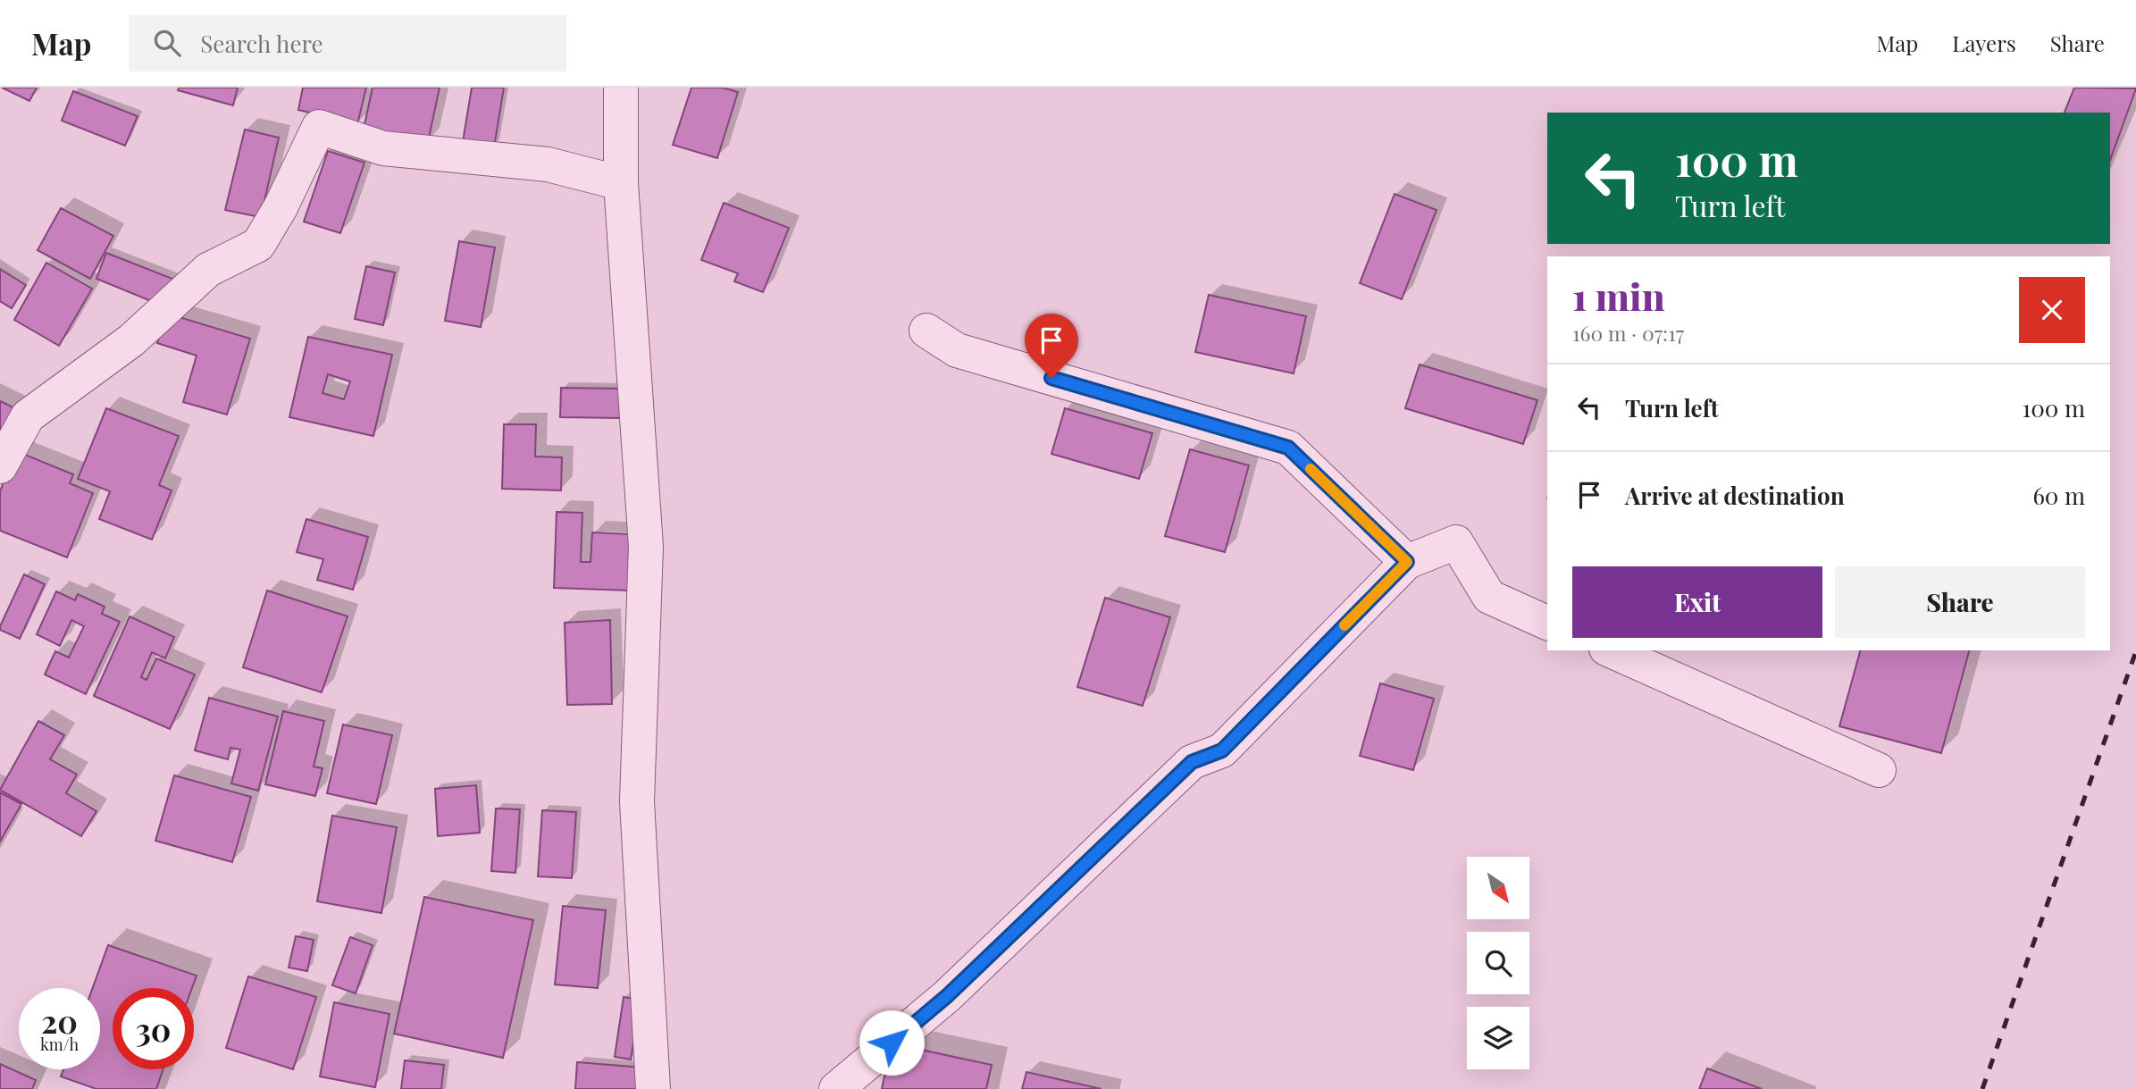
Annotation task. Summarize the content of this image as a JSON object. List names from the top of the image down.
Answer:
{
  "north": "bottom right",
  "page": {
    "header": "Map",
    "search": "Search here",
    "nav": ["Map", "Layers", "Share"],
    "turn": ["100 m", "Turn left"],
    "heading": ["1 min", "160 m · 07:17"],
    "list": [
      {
        "name": "Turn left",
        "value": "100 m"
      },
      {
        "name": "Arrive at destination",
        "value": "60 m"
      }
    ],
    "buttons": ["Exit", "Share"],
    "speed": "20 km/h",
    "limit": "30"
  }
}
